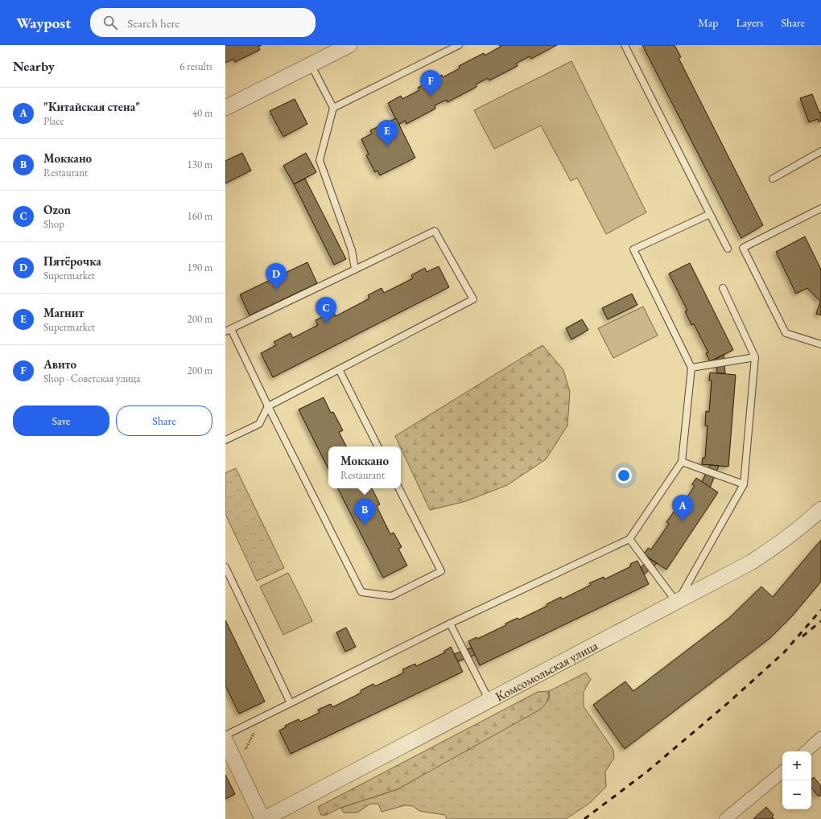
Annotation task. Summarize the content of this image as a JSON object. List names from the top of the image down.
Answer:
{
  "streets": {
    "street": ["Комсомольская улица"]
  },
  "page": {
    "header": "Waypost",
    "search": "Search here",
    "nav": ["Map", "Layers", "Share"],
    "heading": ["Nearby", "6 results"],
    "pins": [
      "F",
      "E",
      "D",
      "C",
      "A",
      "B"
    ],
    "list": [
      {
        "mark": "A",
        "name": "\"Китайская стена\"",
        "note": "Place",
        "value": "40 m"
      },
      {
        "mark": "B",
        "name": "Моккано",
        "note": "Restaurant",
        "value": "130 m"
      },
      {
        "mark": "C",
        "name": "Ozon",
        "note": "Shop",
        "value": "160 m"
      },
      {
        "mark": "D",
        "name": "Пятёрочка",
        "note": "Supermarket",
        "value": "190 m"
      },
      {
        "mark": "E",
        "name": "Магнит",
        "note": "Supermarket",
        "value": "200 m"
      },
      {
        "mark": "F",
        "name": "Авито",
        "note": "Shop · Советская улица",
        "value": "200 m"
      }
    ],
    "buttons": ["Save", "Share"],
    "popup": ["Моккано", "Restaurant"],
    "map_buttons": ["+", "−"]
  }
}
